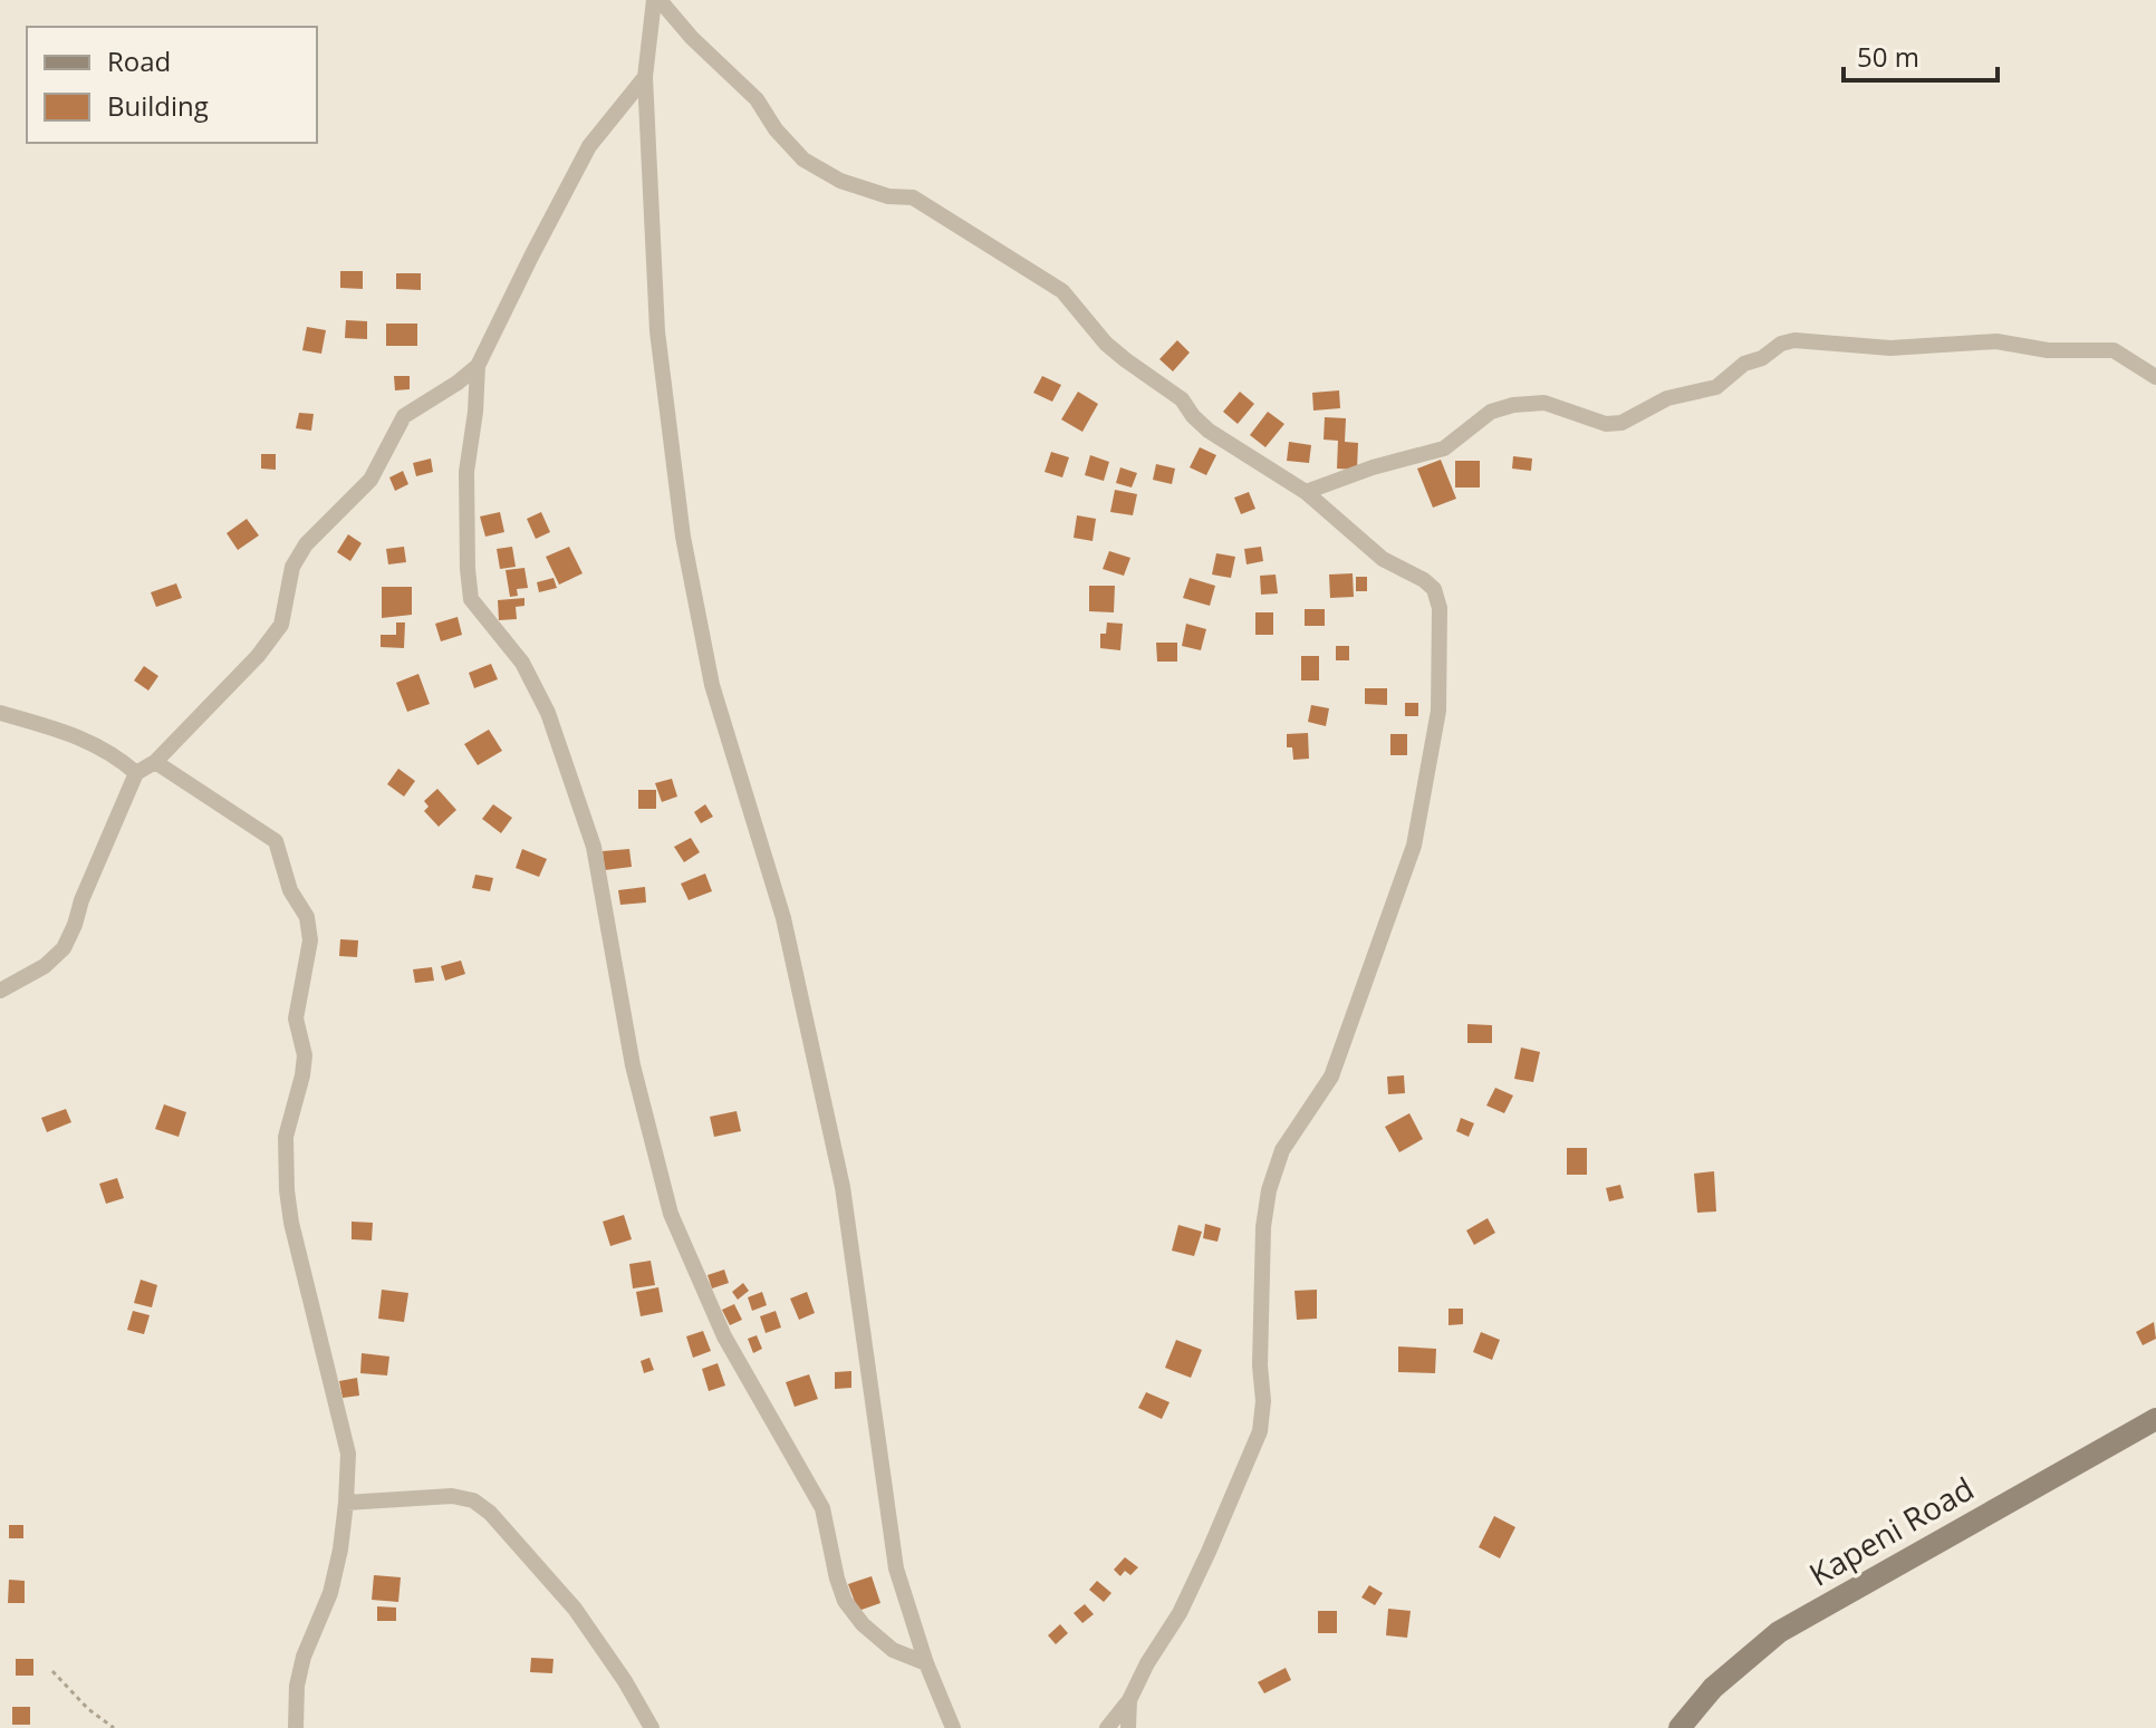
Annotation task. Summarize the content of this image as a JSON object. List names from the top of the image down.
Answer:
{
  "streets": {
    "main road": ["Kapeni Road"]
  },
  "legend": ["Road", "Building"],
  "scale_bar": "50 m"
}
